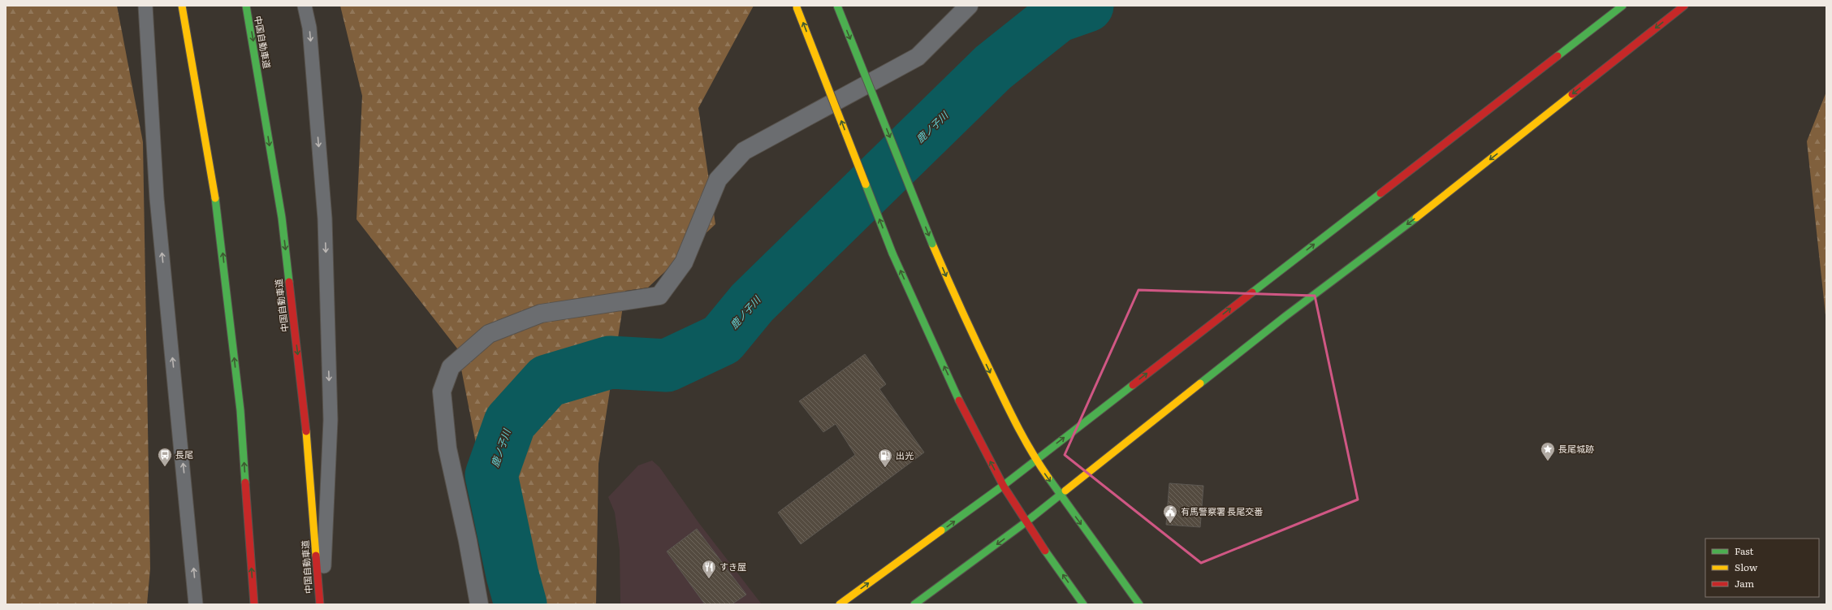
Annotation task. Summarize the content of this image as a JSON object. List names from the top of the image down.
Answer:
{
  "streets": {
    "main road": ["中国自動車道"]
  },
  "water": ["鹿ノ子川"],
  "places": {
    "place": ["長尾城跡"],
    "bus stop": ["長尾"],
    "fuel station": ["出光"],
    "public building": ["有馬警察署 長尾交番"],
    "restaurant": ["すき屋"]
  },
  "legend": ["Fast", "Slow", "Jam"]
}
